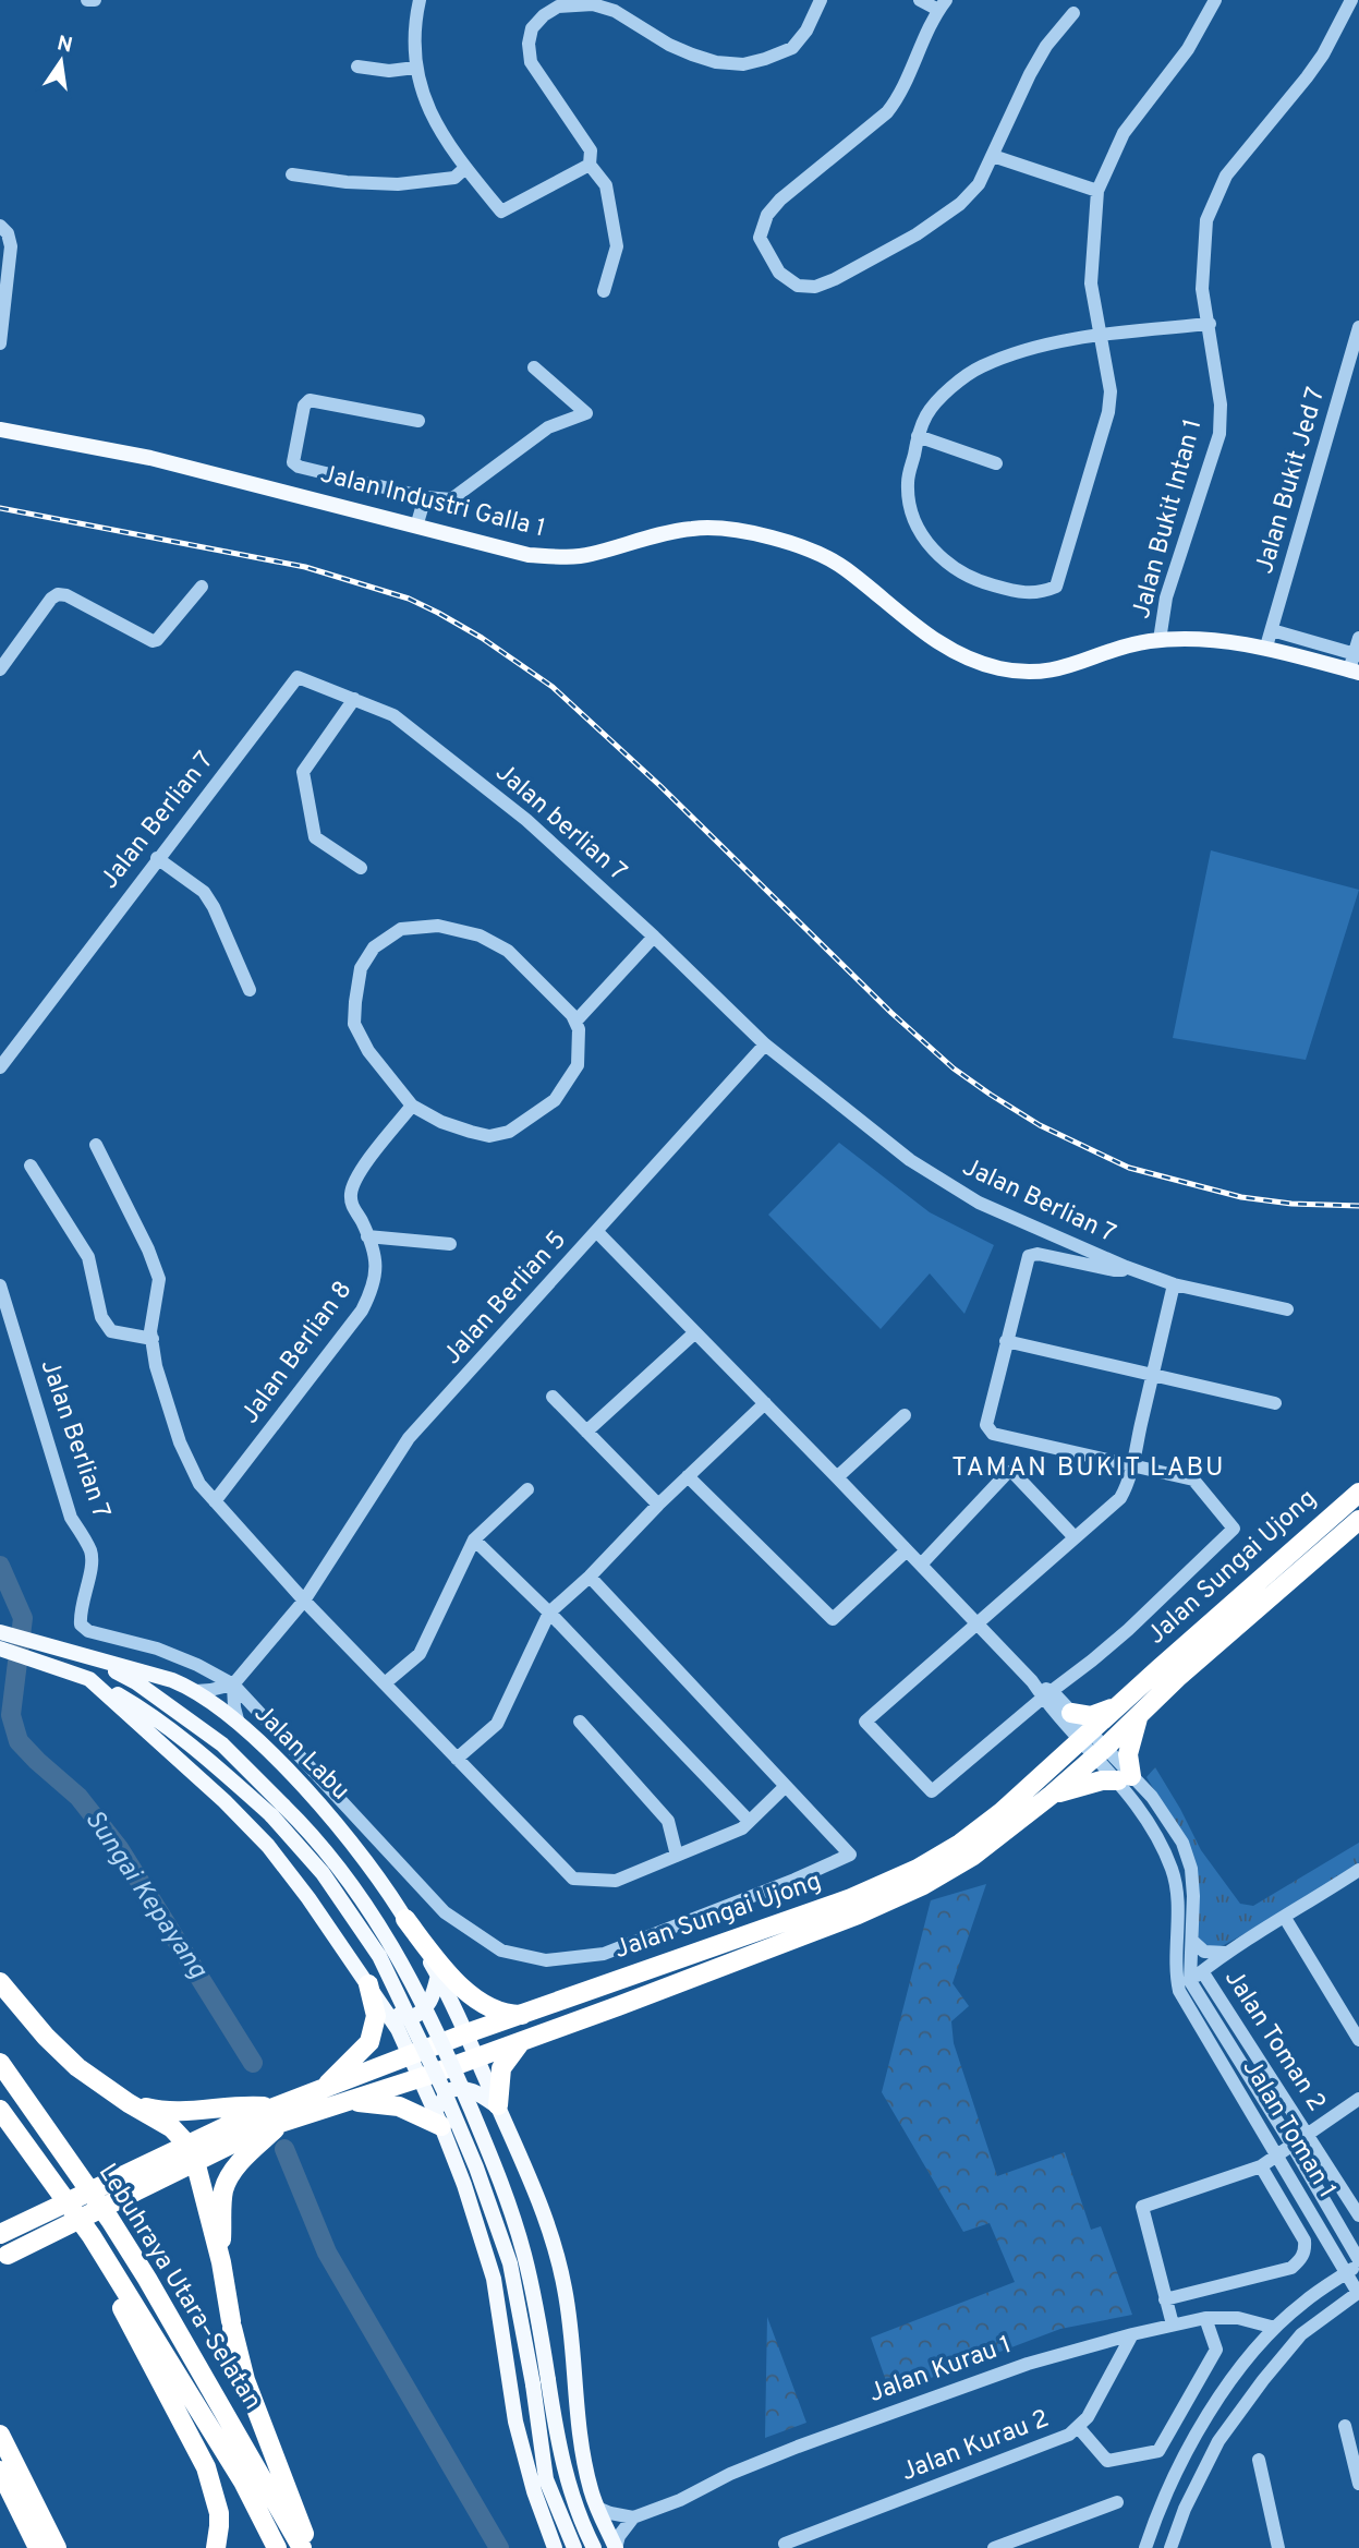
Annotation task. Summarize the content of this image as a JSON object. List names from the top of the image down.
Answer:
{
  "streets": {
    "highway": ["Jalan Sungai Ujong", "Lebuhraya Utara–Selatan"],
    "main road": ["Jalan Industri Galla 1", "Jalan Labu"],
    "street": [
      "Jalan Bukit Jed 7",
      "Jalan Bukit Intan 1",
      "Jalan Berlian 7",
      "Jalan berlian 7",
      "Jalan Berlian 5",
      "Jalan Berlian 8",
      "Jalan Toman 2",
      "Jalan Toman 1",
      "Jalan Kurau 1",
      "Jalan Kurau 2"
    ]
  },
  "crossings": [
    ["Jalan Bukit Jed 7", "Jalan Industri Galla 1"],
    ["Jalan Industri Galla 1", "Jalan Bukit Intan 1"],
    ["Jalan Berlian 7", "Jalan berlian 7"],
    ["Jalan Berlian 7", "Jalan Berlian 5"],
    ["Jalan berlian 7", "Jalan Berlian 5"],
    ["Jalan Sungai Ujong", "Jalan Labu"],
    ["Jalan Sungai Ujong", "Jalan Toman 1"],
    ["Jalan Kurau 1", "Jalan Kurau 2"]
  ],
  "districts": ["TAMAN BUKIT LABU"],
  "water": ["Sungai Kepayang"],
  "north": "top"
}
